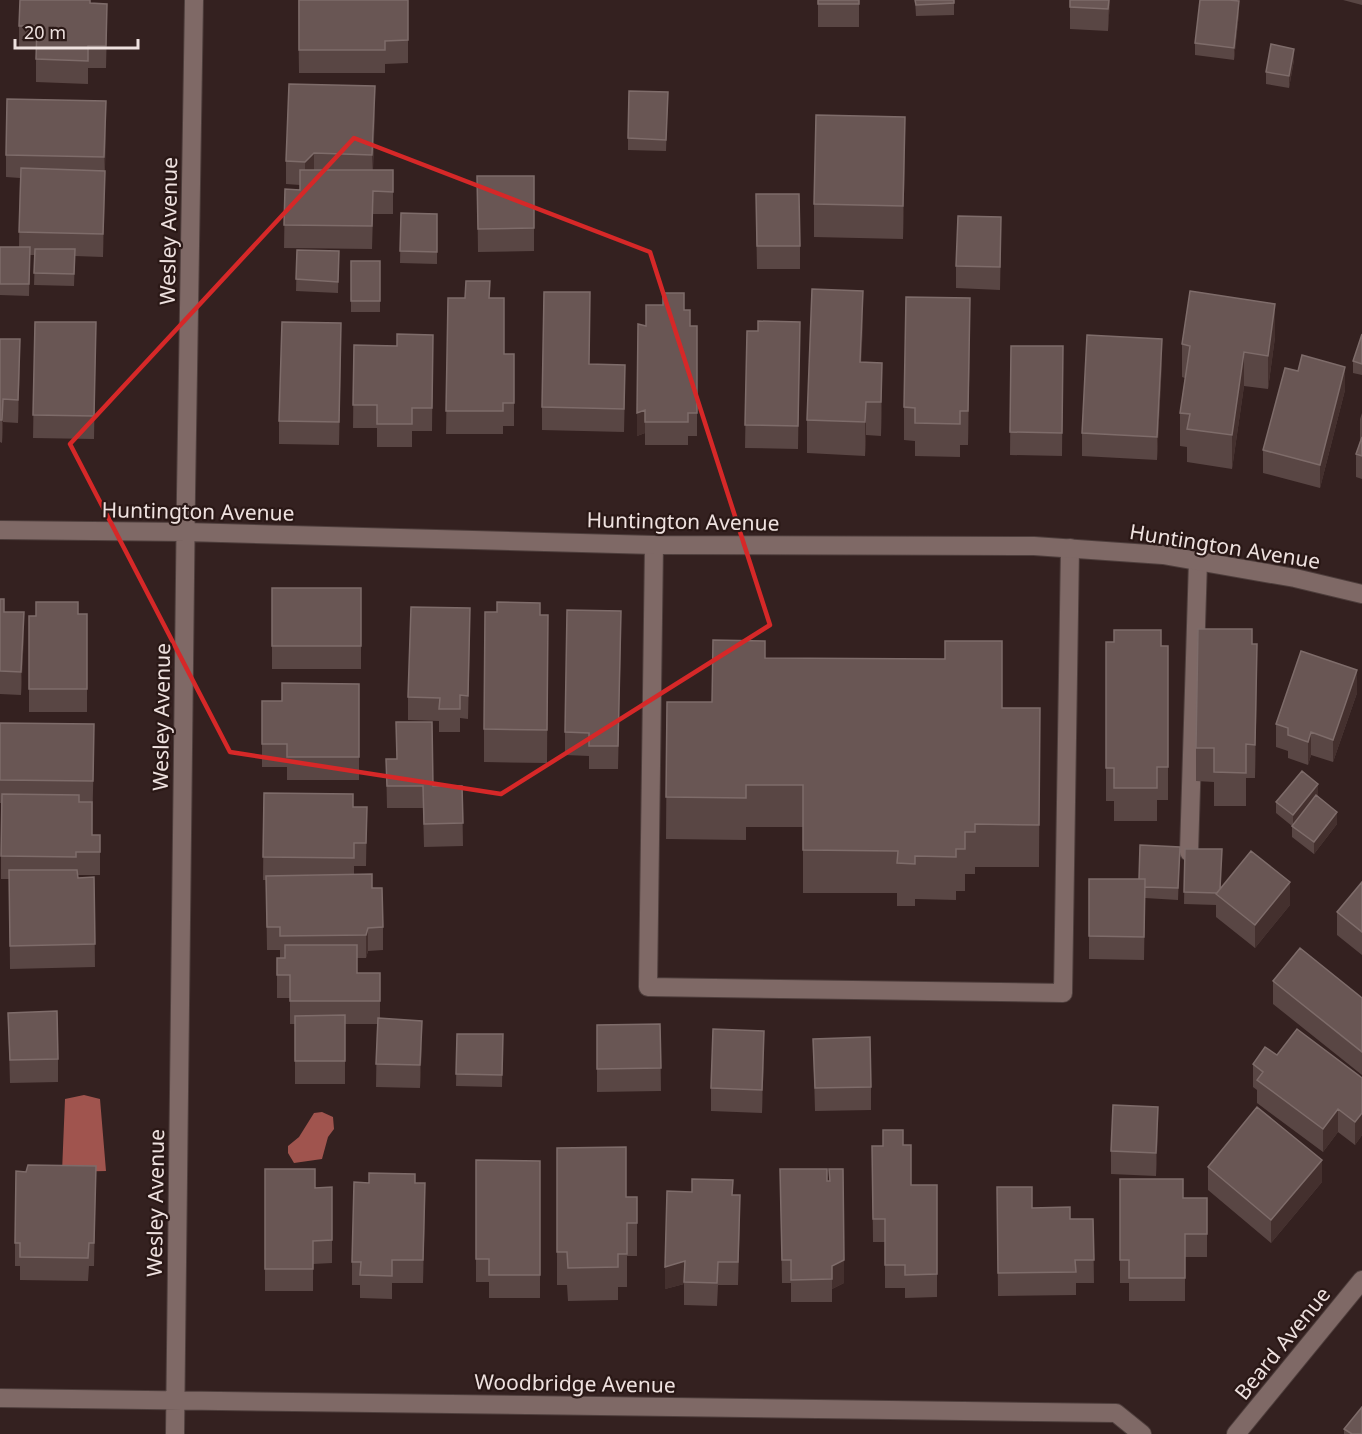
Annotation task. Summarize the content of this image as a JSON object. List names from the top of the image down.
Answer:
{
  "streets": {
    "street": [
      "Wesley Avenue",
      "Huntington Avenue",
      "Beard Avenue",
      "Woodbridge Avenue"
    ]
  },
  "crossings": [
    ["Wesley Avenue", "Huntington Avenue"],
    ["Wesley Avenue", "Woodbridge Avenue"]
  ],
  "scale_bar": "20 m"
}
